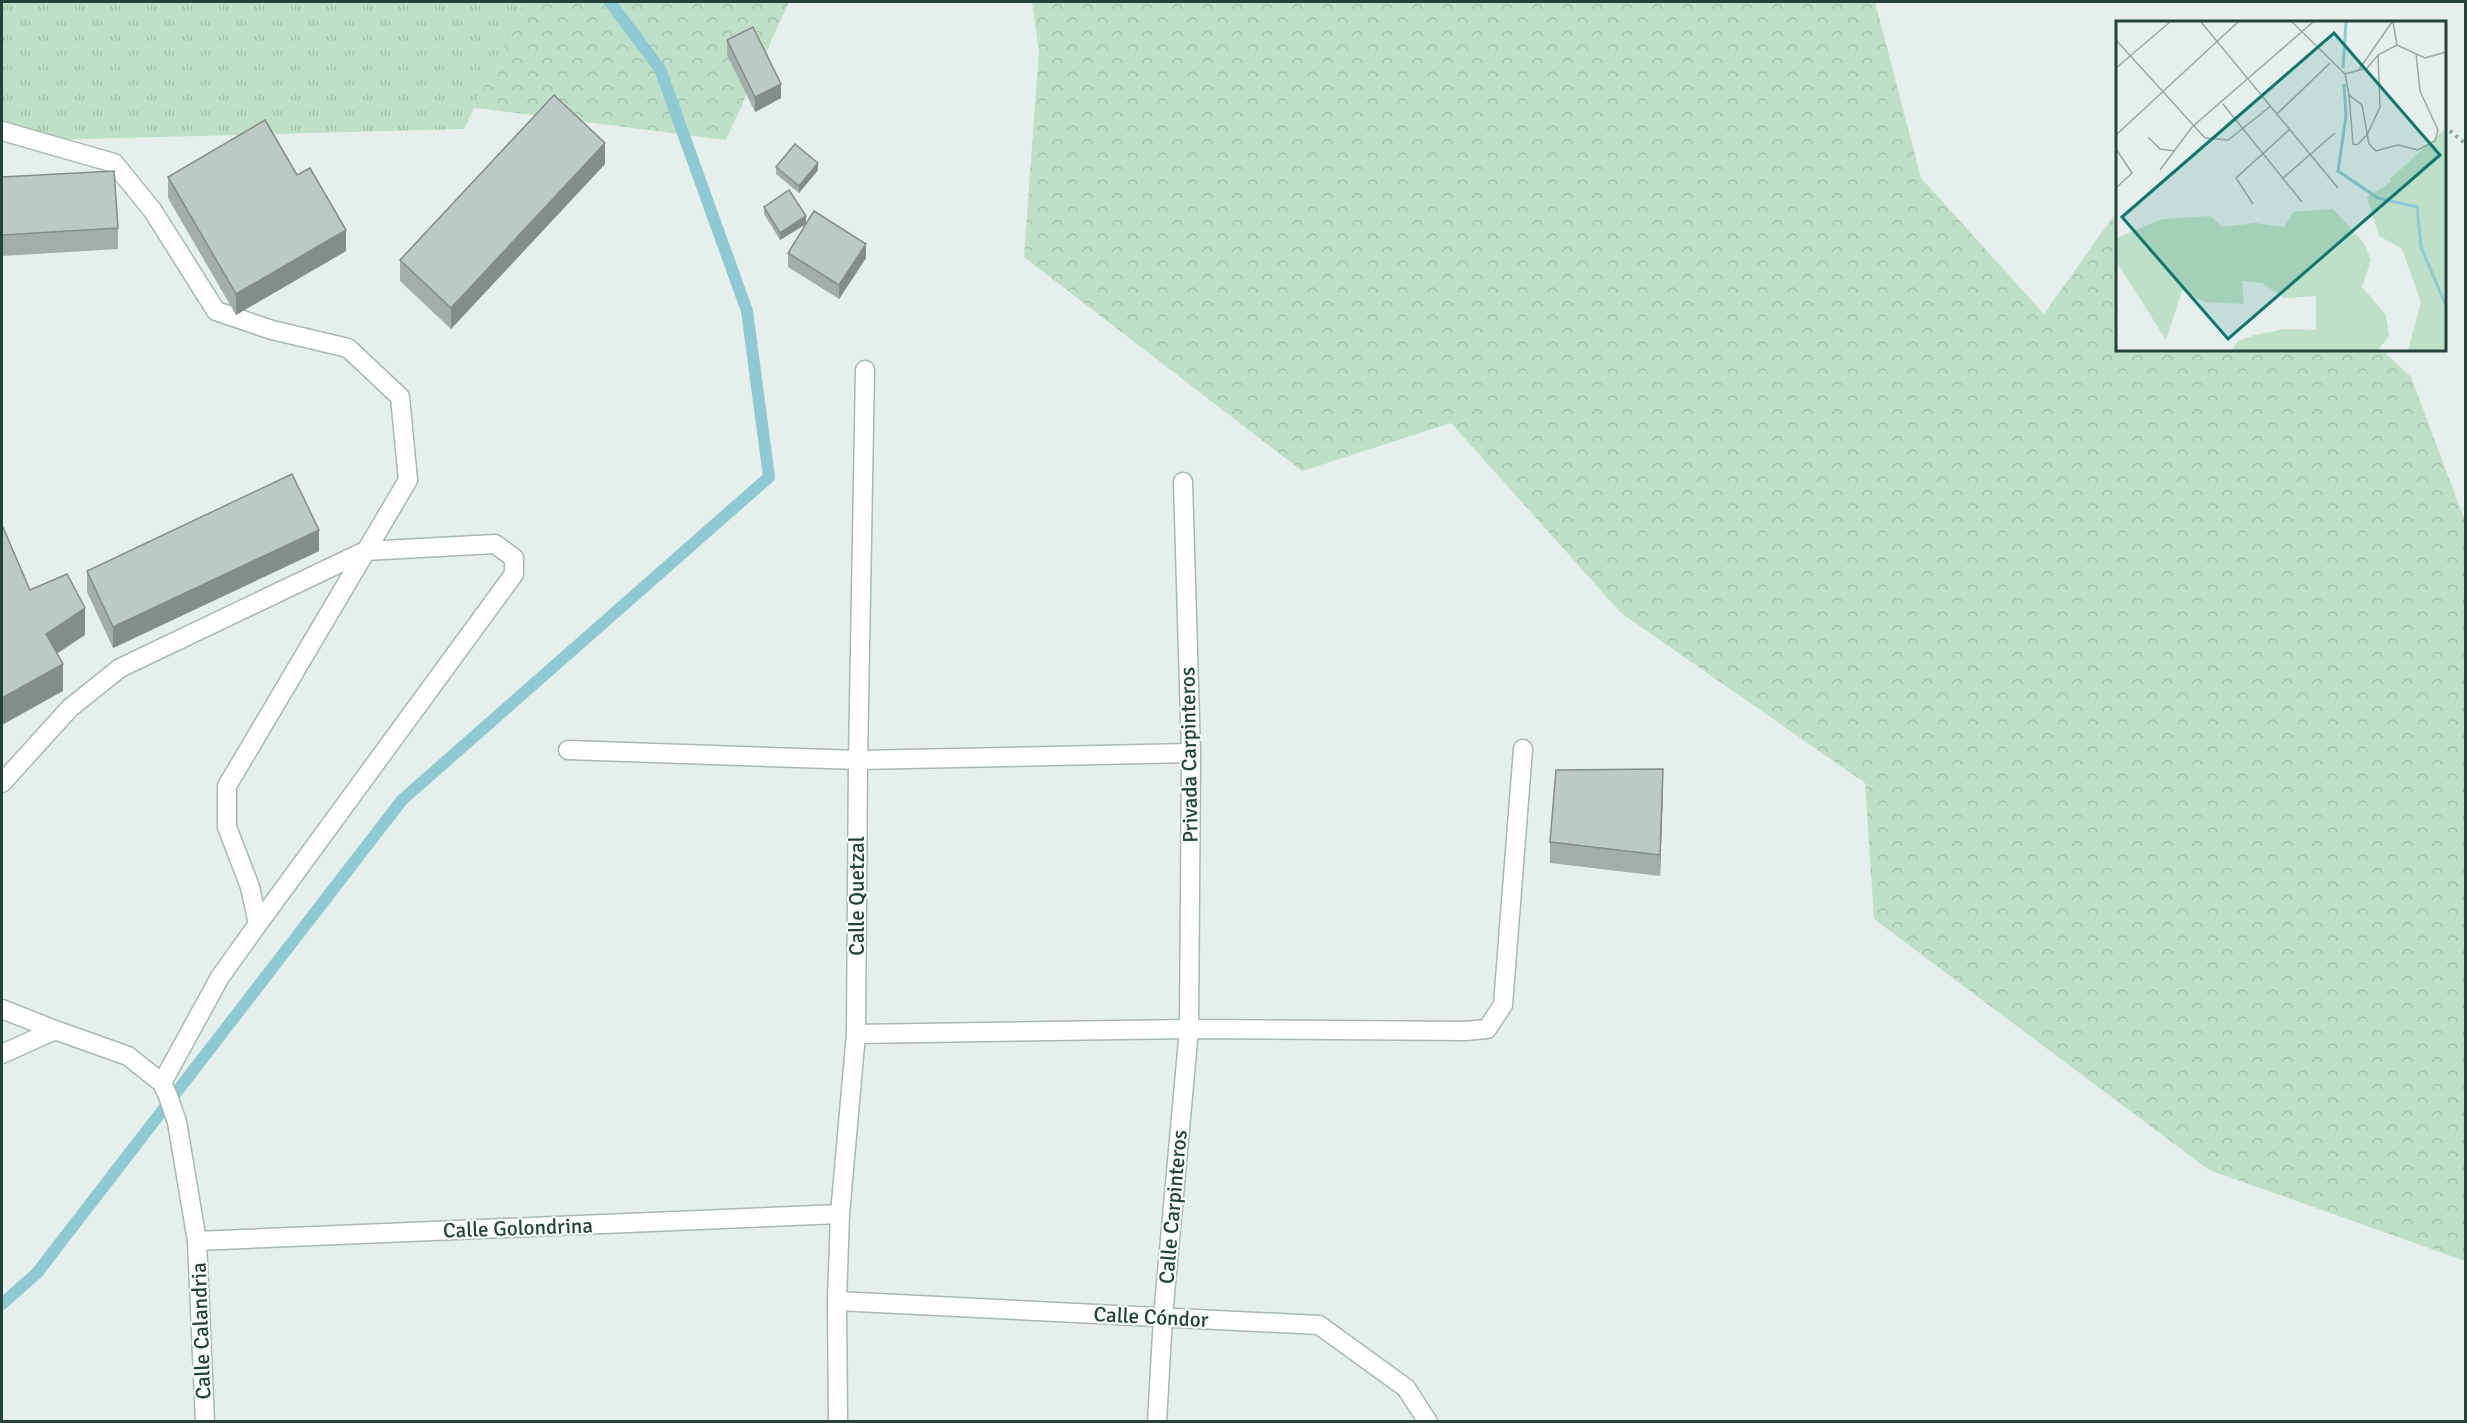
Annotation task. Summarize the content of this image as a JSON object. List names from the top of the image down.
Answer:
{
  "streets": {
    "street": [
      "Privada Carpinteros",
      "Calle Quetzal",
      "Calle Carpinteros",
      "Calle Golondrina",
      "Calle Cóndor",
      "Calle Calandria"
    ]
  },
  "crossings": [
    ["Privada Carpinteros", "Calle Carpinteros"],
    ["Calle Quetzal", "Calle Golondrina"],
    ["Calle Quetzal", "Calle Cóndor"],
    ["Calle Carpinteros", "Calle Cóndor"],
    ["Calle Golondrina", "Calle Calandria"]
  ]
}
